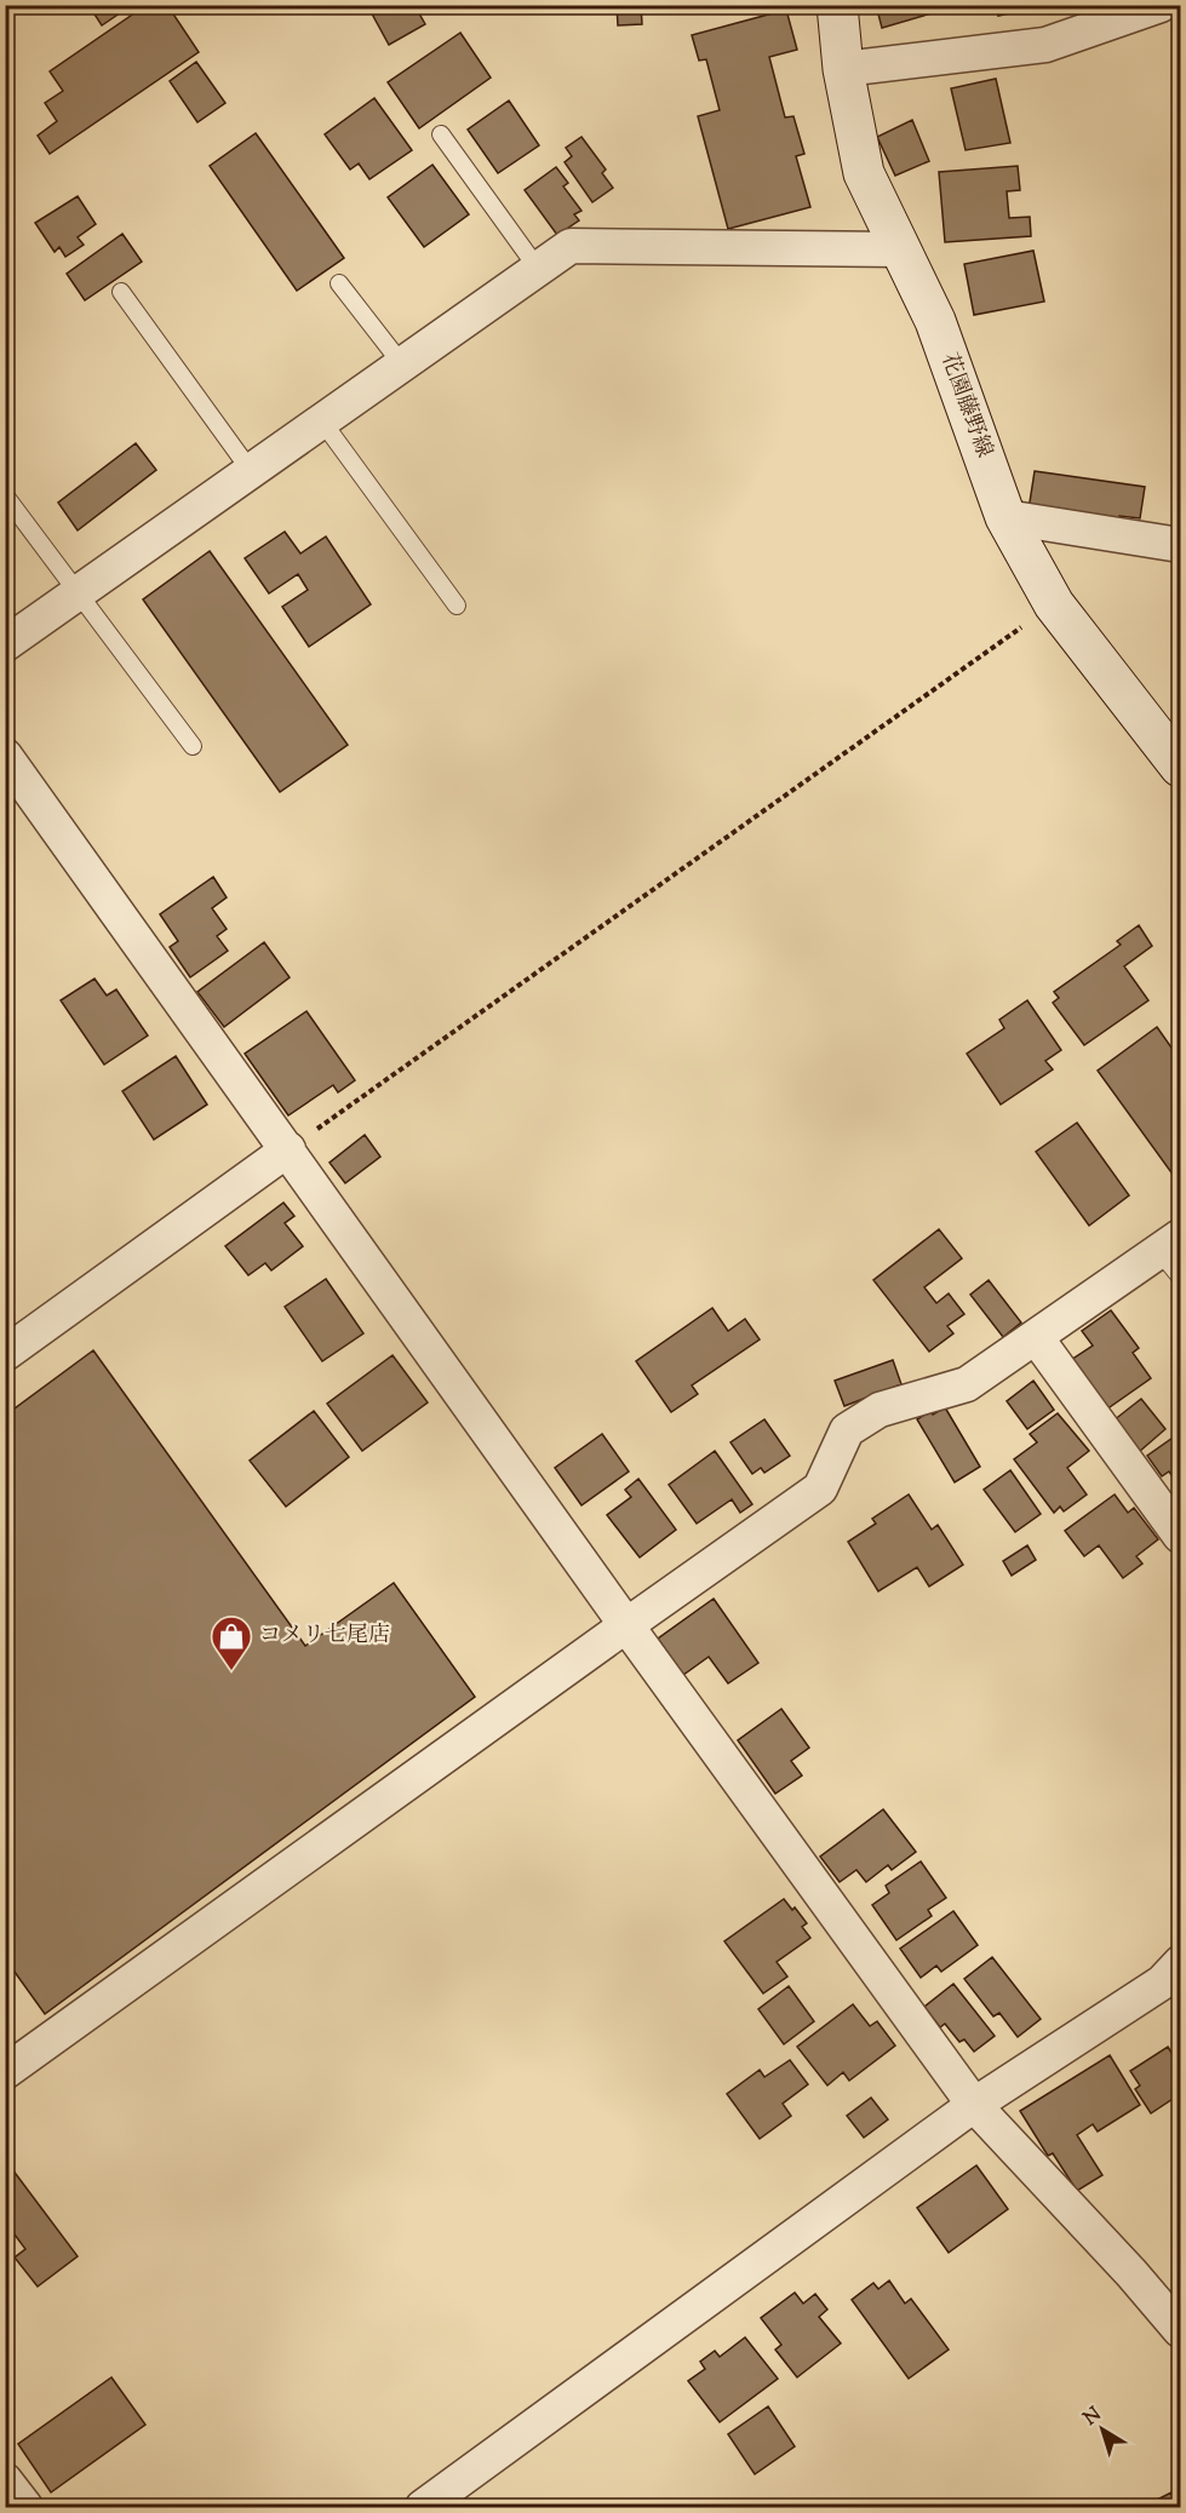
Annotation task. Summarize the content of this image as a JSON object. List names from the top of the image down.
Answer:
{
  "streets": {
    "main road": ["花園藤野線"]
  },
  "places": {
    "shop": ["コメリ七尾店"]
  },
  "north": "top left"
}
